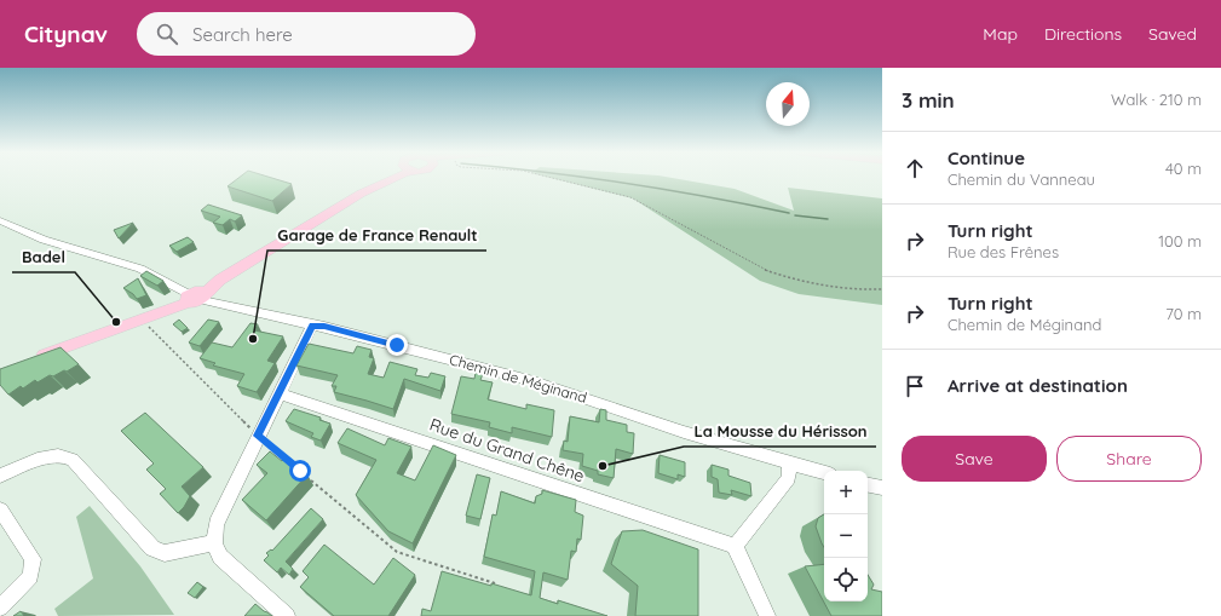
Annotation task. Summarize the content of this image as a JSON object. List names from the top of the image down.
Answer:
{
  "streets": {
    "street": ["Chemin de Méginand", "Rue du Grand Chêne"]
  },
  "places": ["Badel", "Garage de France Renault", "La Mousse du Hérisson"],
  "north": "top",
  "page": {
    "header": "Citynav",
    "search": "Search here",
    "nav": ["Map", "Directions", "Saved"],
    "heading": ["3 min", "Walk · 210 m"],
    "list": [
      ["Continue", "Chemin du Vanneau", "40 m"],
      ["Turn right", "Rue des Frênes", "100 m"],
      ["Turn right", "Chemin de Méginand", "70 m"],
      "Arrive at destination"
    ],
    "buttons": ["Save", "Share"],
    "map_buttons": ["+", "−"]
  }
}
